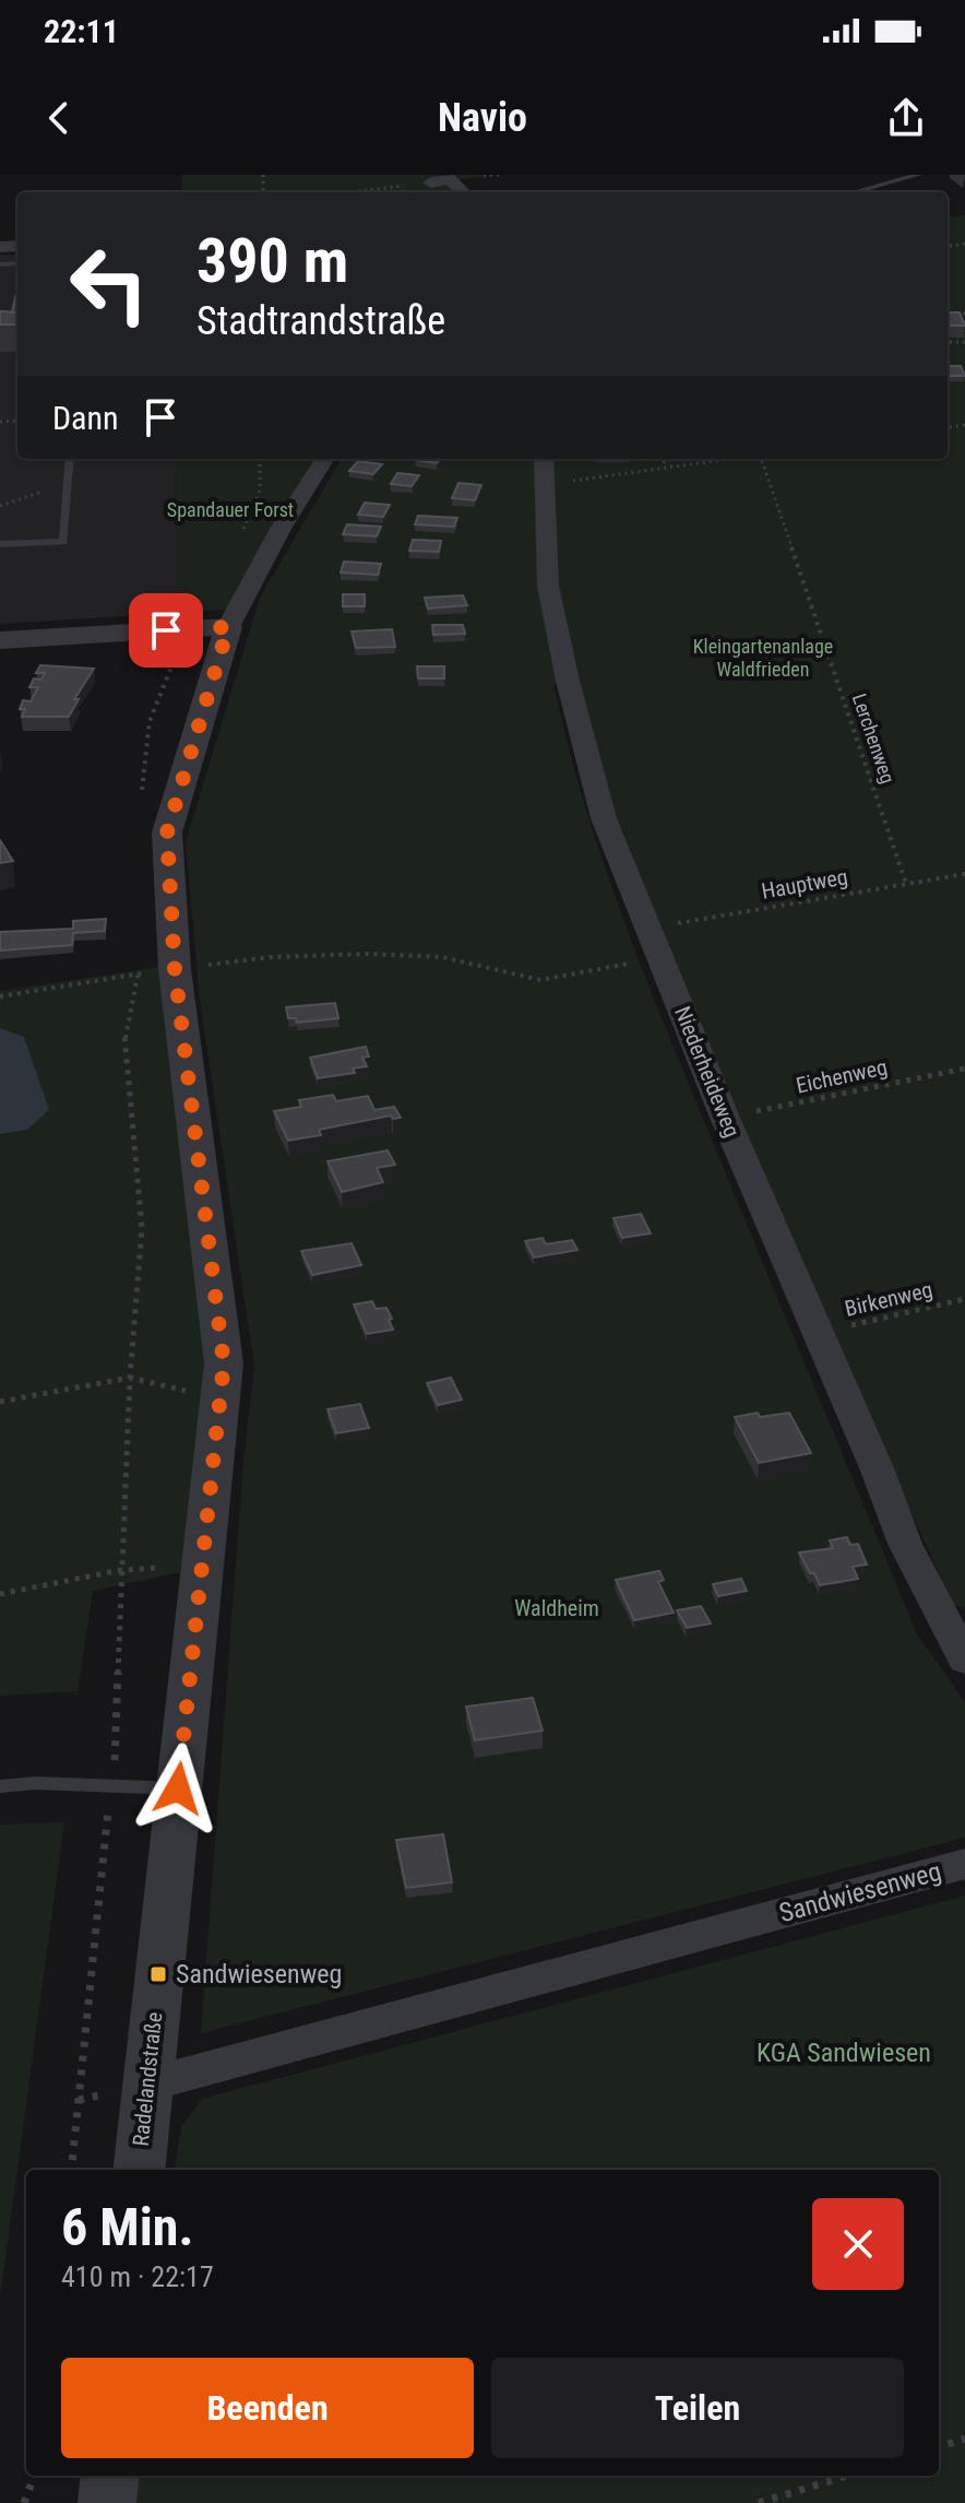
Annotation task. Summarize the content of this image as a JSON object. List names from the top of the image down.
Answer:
{
  "streets": {
    "street": ["Niederheideweg", "Sandwiesenweg", "Radelandstraße"],
    "path": [
      "Lerchenweg",
      "Hauptweg",
      "Eichenweg",
      "Birkenweg"
    ]
  },
  "crossings": [
    ["Lerchenweg", "Hauptweg"],
    ["Hauptweg", "Niederheideweg"],
    ["Niederheideweg", "Eichenweg"],
    ["Niederheideweg", "Birkenweg"],
    ["Sandwiesenweg", "Radelandstraße"]
  ],
  "parks": [
    "Spandauer Forst",
    "Kleingartenanlage Waldfrieden",
    "Waldheim",
    "KGA Sandwiesen"
  ],
  "places": {
    "transit": ["Sandwiesenweg"]
  },
  "page": {
    "status": "22:11",
    "header": "Navio",
    "turn": ["390 m", "Stadtrandstraße"],
    "then": "Dann",
    "heading": ["6 Min.", "410 m · 22:17"],
    "buttons": ["Beenden", "Teilen"]
  }
}
